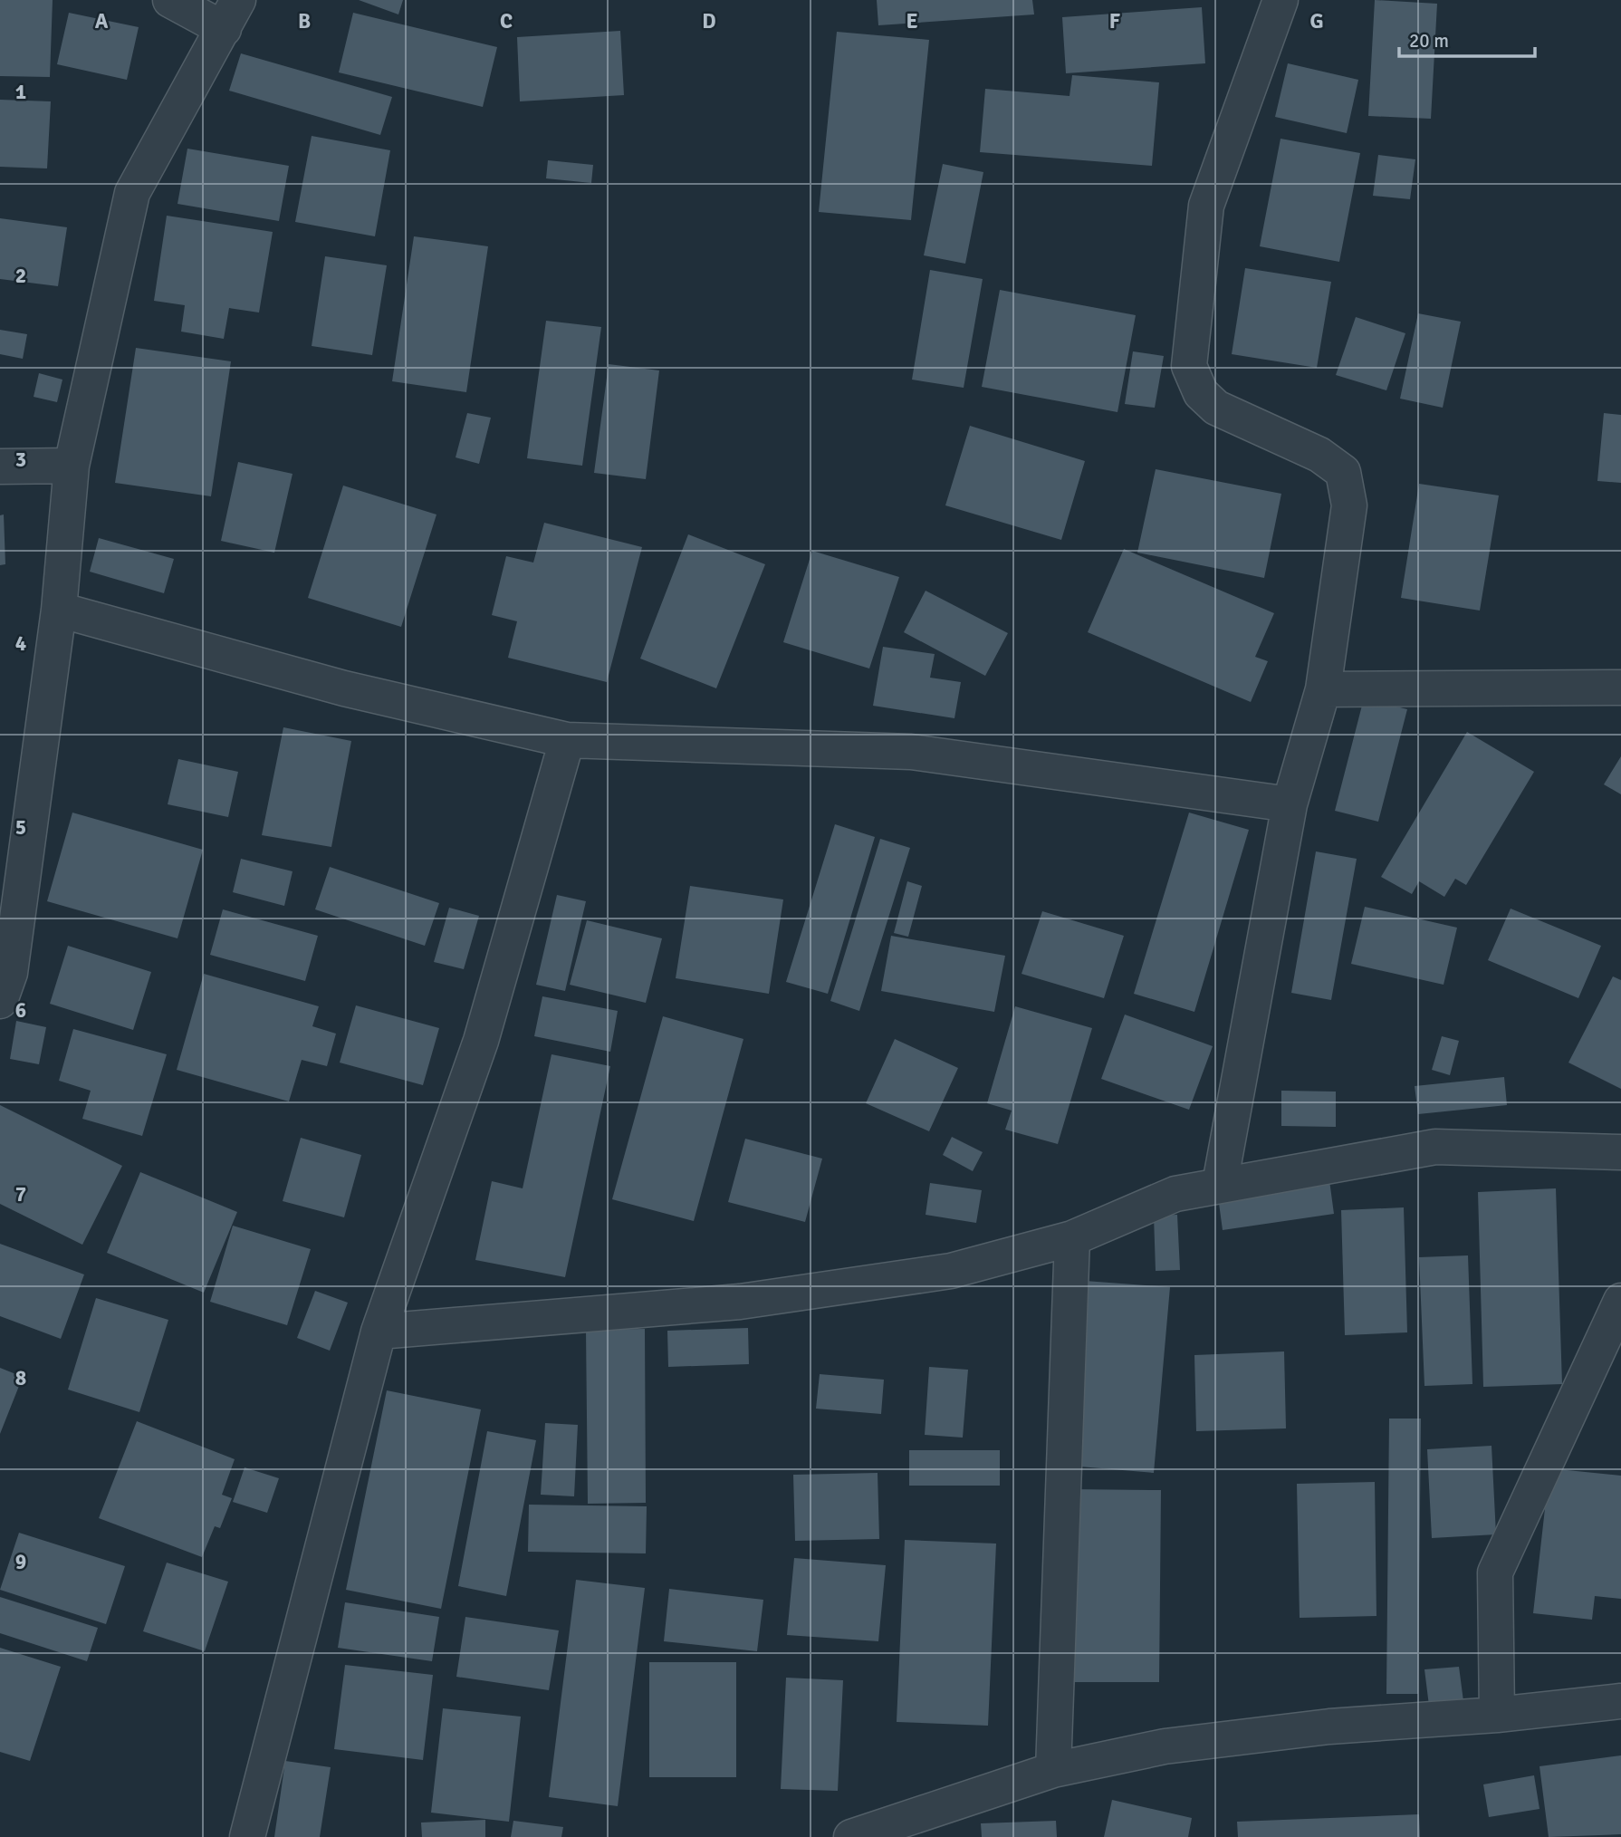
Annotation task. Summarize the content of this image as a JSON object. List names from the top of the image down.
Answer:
{
  "scale_bar": "20 m",
  "grid": {
    "columns": [
      "A",
      "B",
      "C",
      "D",
      "E",
      "F",
      "G"
    ],
    "rows": [
      "1",
      "2",
      "3",
      "4",
      "5",
      "6",
      "7",
      "8",
      "9"
    ]
  }
}
